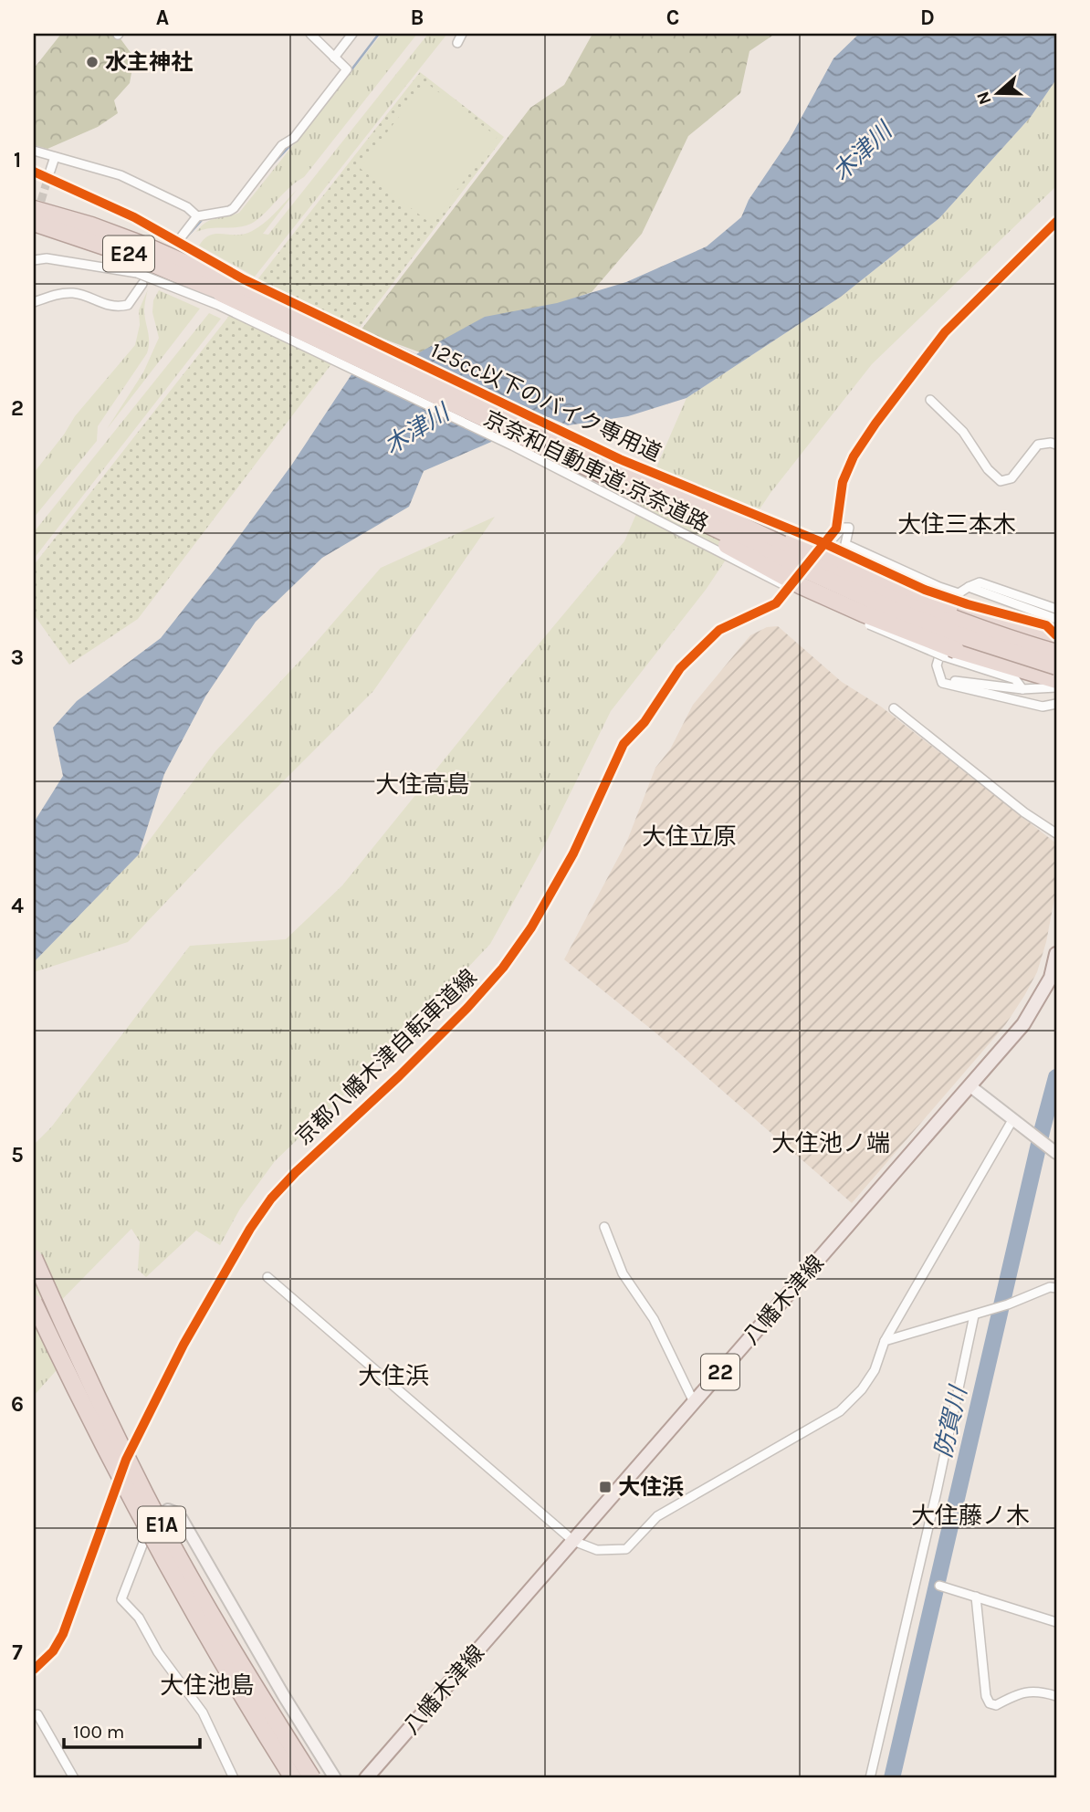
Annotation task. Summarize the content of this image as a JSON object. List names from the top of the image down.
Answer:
{
  "streets": {
    "highway": ["E24", "京奈和自動車道;京奈道路", "E1A"],
    "main road": ["八幡木津線", "22"],
    "street": ["125cc以下のバイク専用道"],
    "cycle path": ["京都八幡木津自転車道線"]
  },
  "districts": [
    "大住三本木",
    "大住高島",
    "大住立原",
    "大住池ノ端",
    "大住浜",
    "大住藤ノ木",
    "大住池島"
  ],
  "water": ["木津川", "防賀川"],
  "places": {
    "other": ["水主神社"],
    "transit": ["大住浜"]
  },
  "scale_bar": "100 m",
  "north": "left",
  "grid": {
    "columns": [
      "A",
      "B",
      "C",
      "D"
    ],
    "rows": [
      "1",
      "2",
      "3",
      "4",
      "5",
      "6",
      "7"
    ]
  }
}
